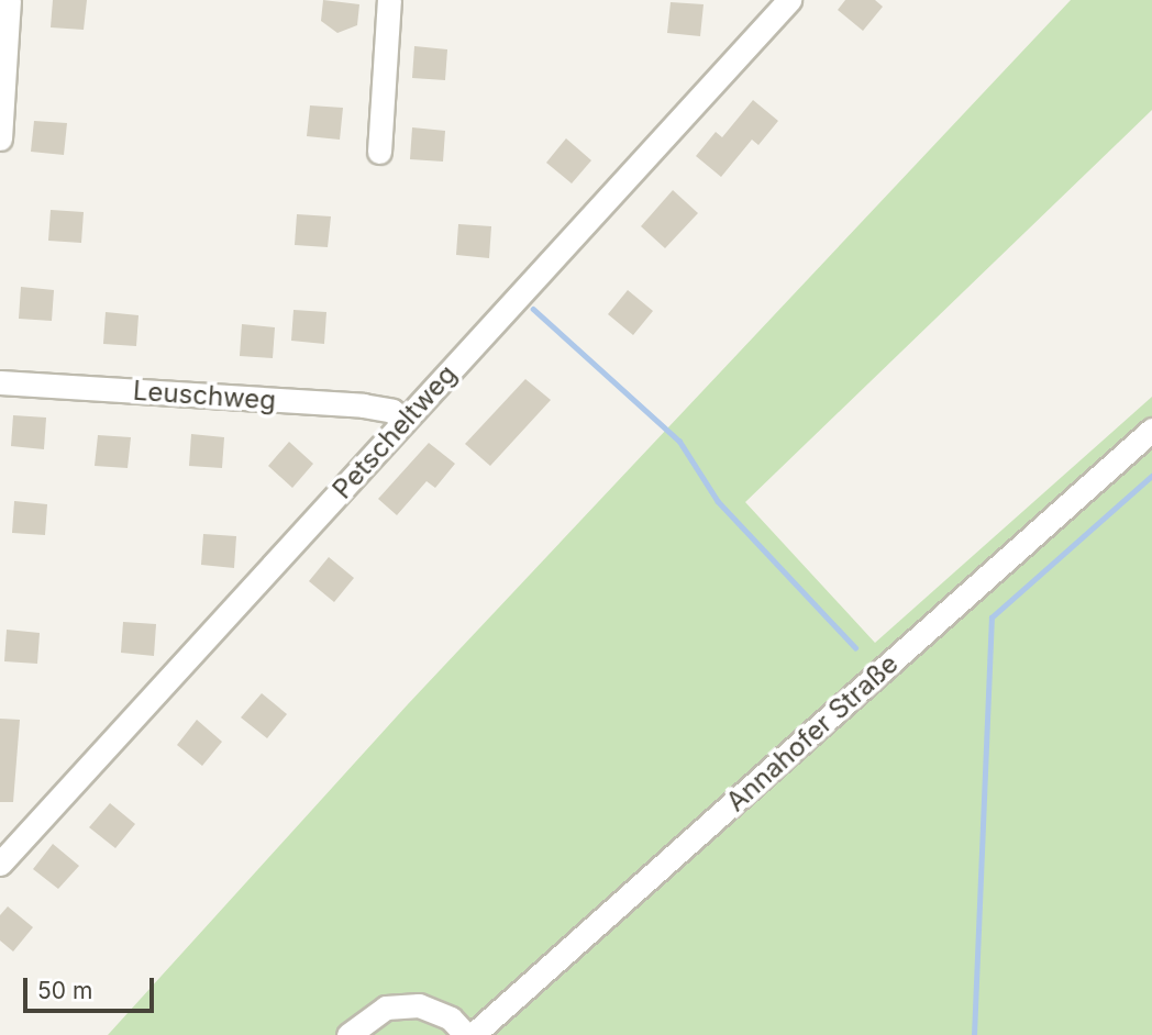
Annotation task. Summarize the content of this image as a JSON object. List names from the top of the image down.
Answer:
{
  "streets": {
    "street": ["Leuschweg", "Petscheltweg", "Annahofer Straße"]
  },
  "crossings": [
    ["Leuschweg", "Petscheltweg"]
  ],
  "scale_bar": "50 m"
}
